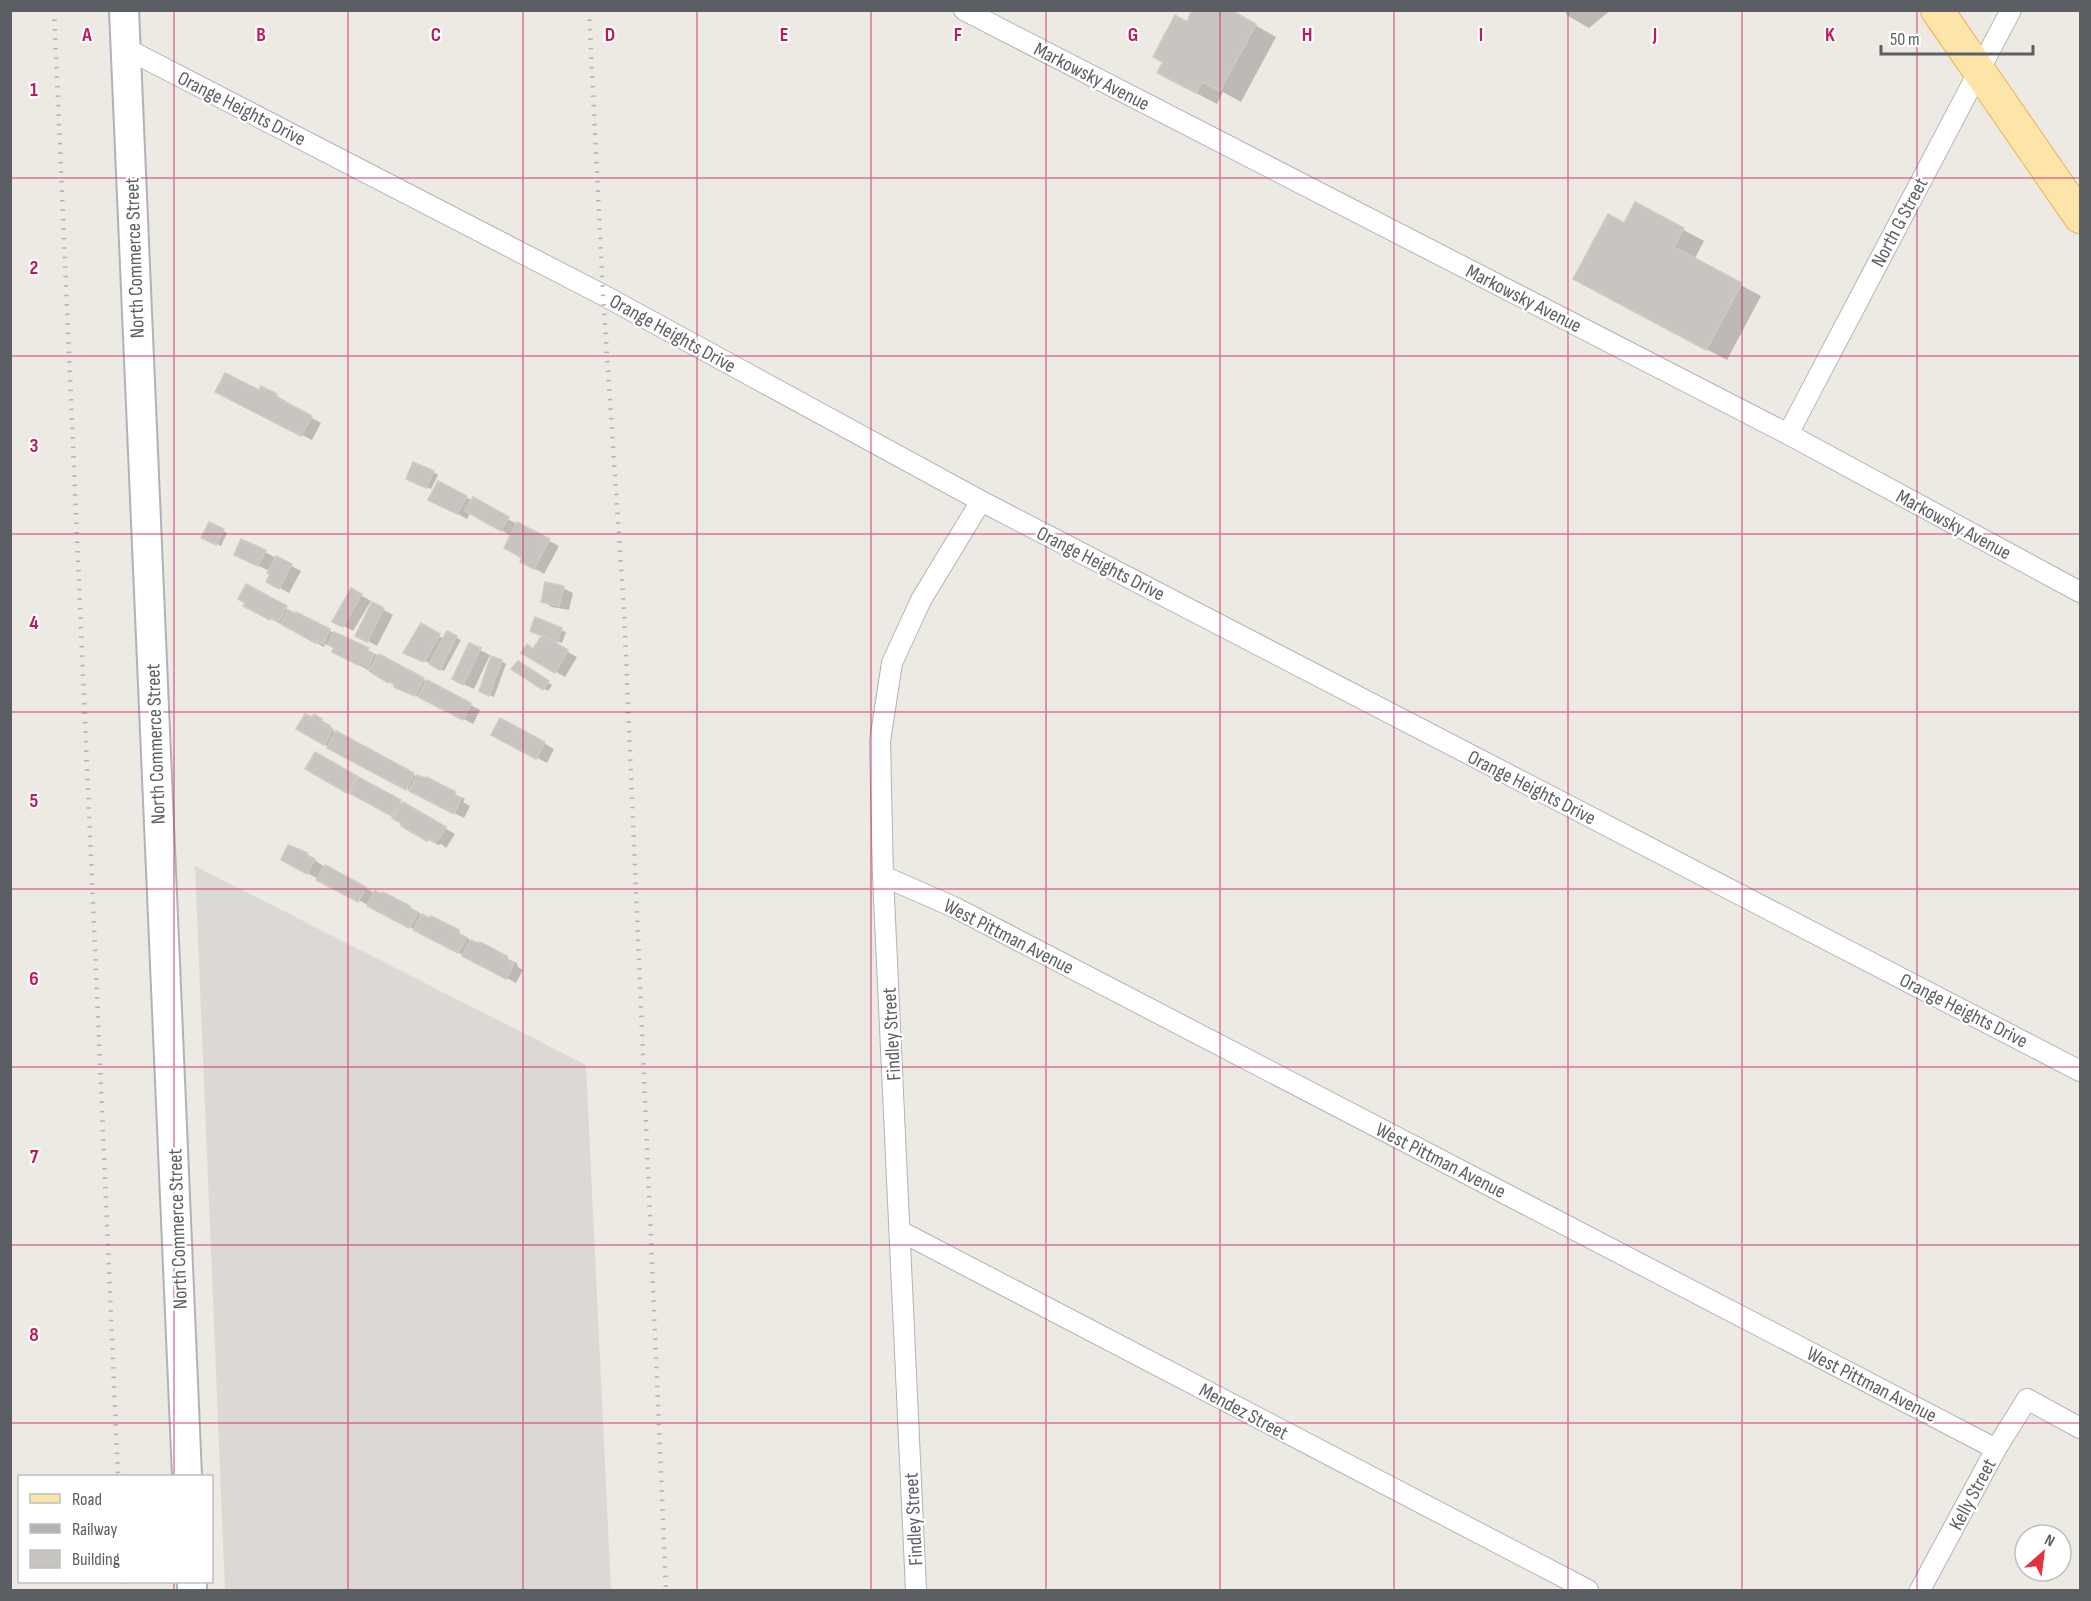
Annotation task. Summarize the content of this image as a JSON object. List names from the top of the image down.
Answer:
{
  "streets": {
    "main road": ["North Commerce Street"],
    "street": [
      "Markowsky Avenue",
      "Orange Heights Drive",
      "North G Street",
      "West Pittman Avenue",
      "Findley Street",
      "Mendez Street",
      "Kelly Street"
    ]
  },
  "crossings": [
    ["Markowsky Avenue", "North G Street"],
    ["Orange Heights Drive", "North Commerce Street"],
    ["Orange Heights Drive", "Findley Street"],
    ["West Pittman Avenue", "Findley Street"],
    ["West Pittman Avenue", "Kelly Street"],
    ["Findley Street", "Mendez Street"]
  ],
  "legend": ["Road", "Railway", "Building"],
  "scale_bar": "50 m",
  "north": "top right",
  "grid": {
    "columns": [
      "A",
      "B",
      "C",
      "D",
      "E",
      "F",
      "G",
      "H",
      "I",
      "J",
      "K"
    ],
    "rows": [
      "1",
      "2",
      "3",
      "4",
      "5",
      "6",
      "7",
      "8"
    ]
  }
}
